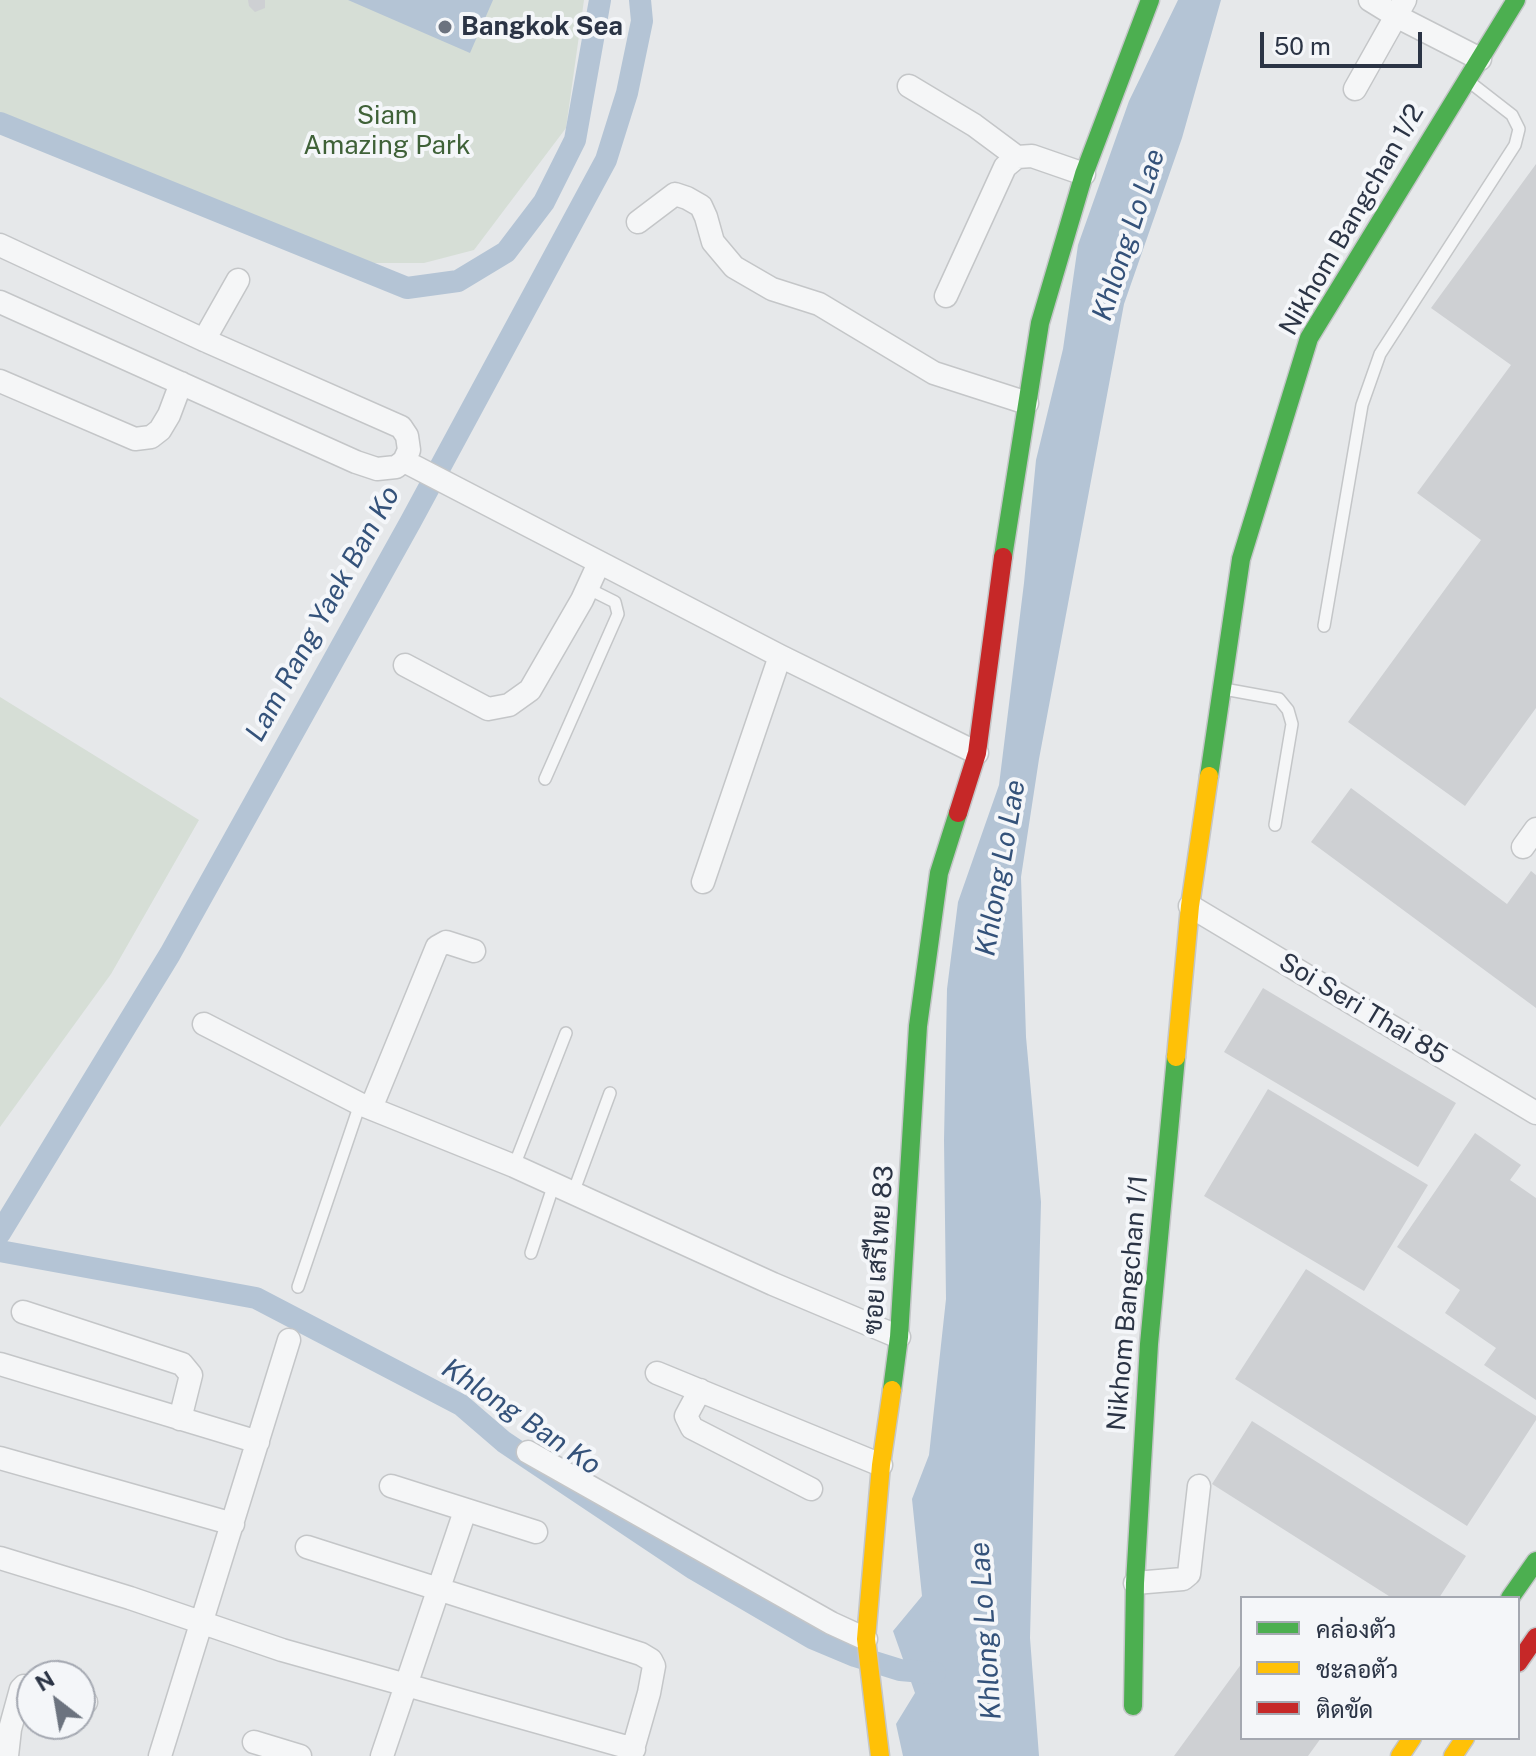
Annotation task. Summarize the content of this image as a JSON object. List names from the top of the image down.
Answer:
{
  "streets": {
    "street": [
      "Nikhom Bangchan 1/2",
      "Soi Seri Thai 85",
      "ซอย เสรีไทย 83",
      "Nikhom Bangchan 1/1"
    ]
  },
  "crossings": [
    ["Nikhom Bangchan 1/2", "Soi Seri Thai 85"],
    ["Nikhom Bangchan 1/2", "Nikhom Bangchan 1/1"],
    ["Soi Seri Thai 85", "Nikhom Bangchan 1/1"]
  ],
  "water": ["Khlong Lo Lae", "Lam Rang Yaek Ban Ko", "Khlong Ban Ko"],
  "parks": ["Siam Amazing Park"],
  "places": ["Bangkok Sea"],
  "legend": ["คล่องตัว", "ชะลอตัว", "ติดขัด"],
  "scale_bar": "50 m",
  "north": "top left"
}
